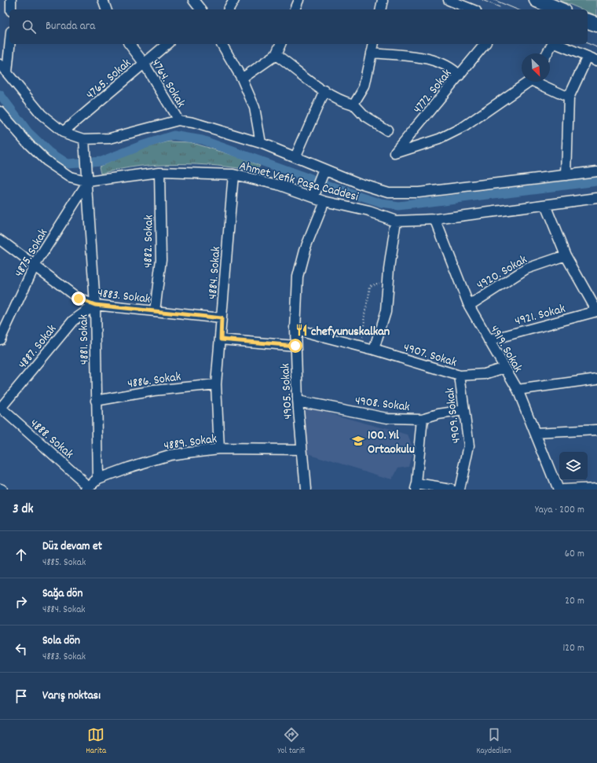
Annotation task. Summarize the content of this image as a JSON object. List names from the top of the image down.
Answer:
{
  "streets": {
    "street": [
      "4765. Sokak",
      "4764. Sokak",
      "4772. Sokak",
      "Ahmet Vefik Paşa Caddesi",
      "4882. Sokak",
      "4875. Sokak",
      "4920. Sokak",
      "4884. Sokak",
      "4883. Sokak",
      "4921. Sokak",
      "4881. Sokak",
      "4887. Sokak",
      "4919. Sokak",
      "4907. Sokak",
      "4886. Sokak",
      "4905. Sokak",
      "4908. Sokak",
      "4909. Sokak",
      "4888. Sokak",
      "4889. Sokak"
    ]
  },
  "crossings": [
    ["4765. Sokak", "4764. Sokak"],
    ["Ahmet Vefik Paşa Caddesi", "4882. Sokak"],
    ["Ahmet Vefik Paşa Caddesi", "4875. Sokak"],
    ["Ahmet Vefik Paşa Caddesi", "4884. Sokak"],
    ["Ahmet Vefik Paşa Caddesi", "4881. Sokak"],
    ["Ahmet Vefik Paşa Caddesi", "4919. Sokak"],
    ["Ahmet Vefik Paşa Caddesi", "4905. Sokak"],
    ["4882. Sokak", "4883. Sokak"],
    ["4875. Sokak", "4883. Sokak"],
    ["4875. Sokak", "4881. Sokak"],
    ["4920. Sokak", "4919. Sokak"],
    ["4884. Sokak", "4883. Sokak"],
    ["4884. Sokak", "4886. Sokak"],
    ["4884. Sokak", "4889. Sokak"],
    ["4883. Sokak", "4881. Sokak"],
    ["4883. Sokak", "4887. Sokak"],
    ["4921. Sokak", "4919. Sokak"],
    ["4881. Sokak", "4887. Sokak"],
    ["4881. Sokak", "4886. Sokak"],
    ["4881. Sokak", "4889. Sokak"],
    ["4887. Sokak", "4888. Sokak"],
    ["4919. Sokak", "4907. Sokak"],
    ["4907. Sokak", "4905. Sokak"],
    ["4907. Sokak", "4909. Sokak"],
    ["4905. Sokak", "4908. Sokak"],
    ["4905. Sokak", "4889. Sokak"],
    ["4908. Sokak", "4909. Sokak"],
    ["4888. Sokak", "4889. Sokak"]
  ],
  "places": {
    "restaurant": ["chefyunuskalkan"],
    "school or university": ["100. Yıl Ortaokulu"]
  },
  "north": "bottom right",
  "page": {
    "search": "Burada ara",
    "heading": ["3 dk", "Yaya · 200 m"],
    "list": [
      ["Düz devam et", "4885. Sokak", "60 m"],
      ["Sağa dön", "4884. Sokak", "20 m"],
      ["Sola dön", "4883. Sokak", "120 m"],
      "Varış noktası"
    ],
    "nav": ["Harita", "Yol tarifi", "Kaydedilen"]
  }
}
